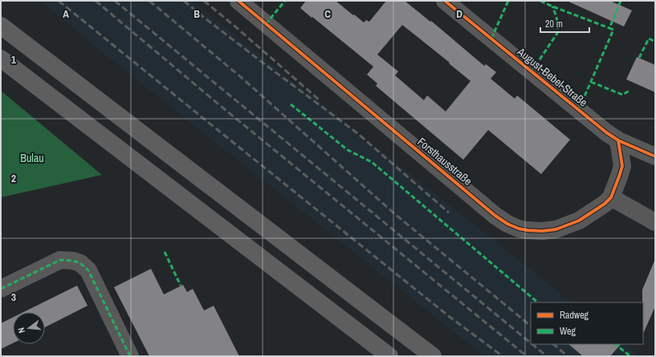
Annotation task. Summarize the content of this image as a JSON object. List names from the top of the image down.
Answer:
{
  "streets": {
    "street": ["August-Bebel-Straße", "Forsthausstraße"]
  },
  "crossings": [
    ["August-Bebel-Straße", "Forsthausstraße"]
  ],
  "parks": ["Bulau"],
  "legend": ["Radweg", "Weg"],
  "scale_bar": "20 m",
  "north": "left",
  "grid": {
    "columns": [
      "A",
      "B",
      "C",
      "D"
    ],
    "rows": ["1", "2", "3"]
  }
}
